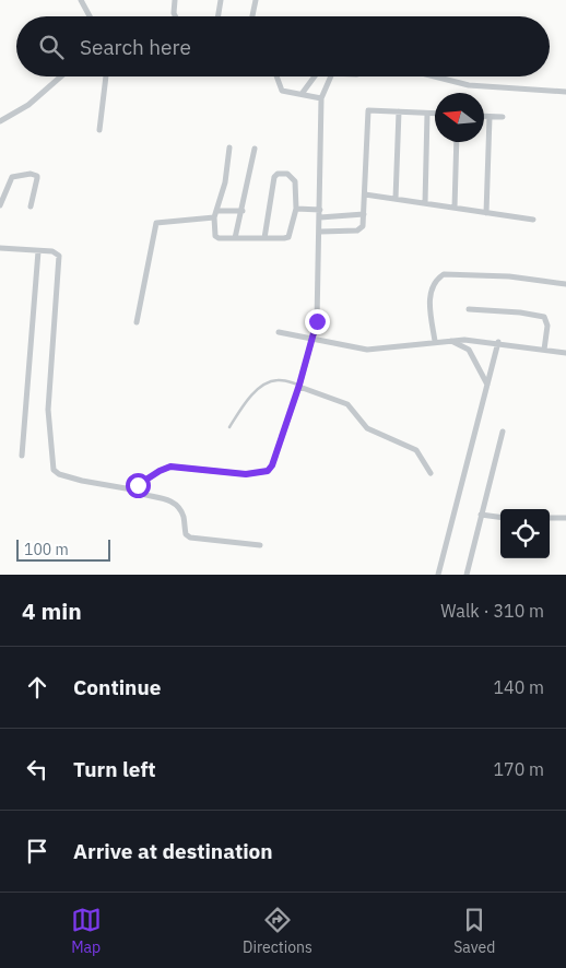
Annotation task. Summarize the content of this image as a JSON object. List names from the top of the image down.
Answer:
{
  "scale_bar": "100 m",
  "north": "left",
  "page": {
    "search": "Search here",
    "scale": "100 m",
    "heading": ["4 min", "Walk · 310 m"],
    "list": [
      ["Continue", "140 m"],
      ["Turn left", "170 m"],
      "Arrive at destination"
    ],
    "nav": ["Map", "Directions", "Saved"]
  }
}
